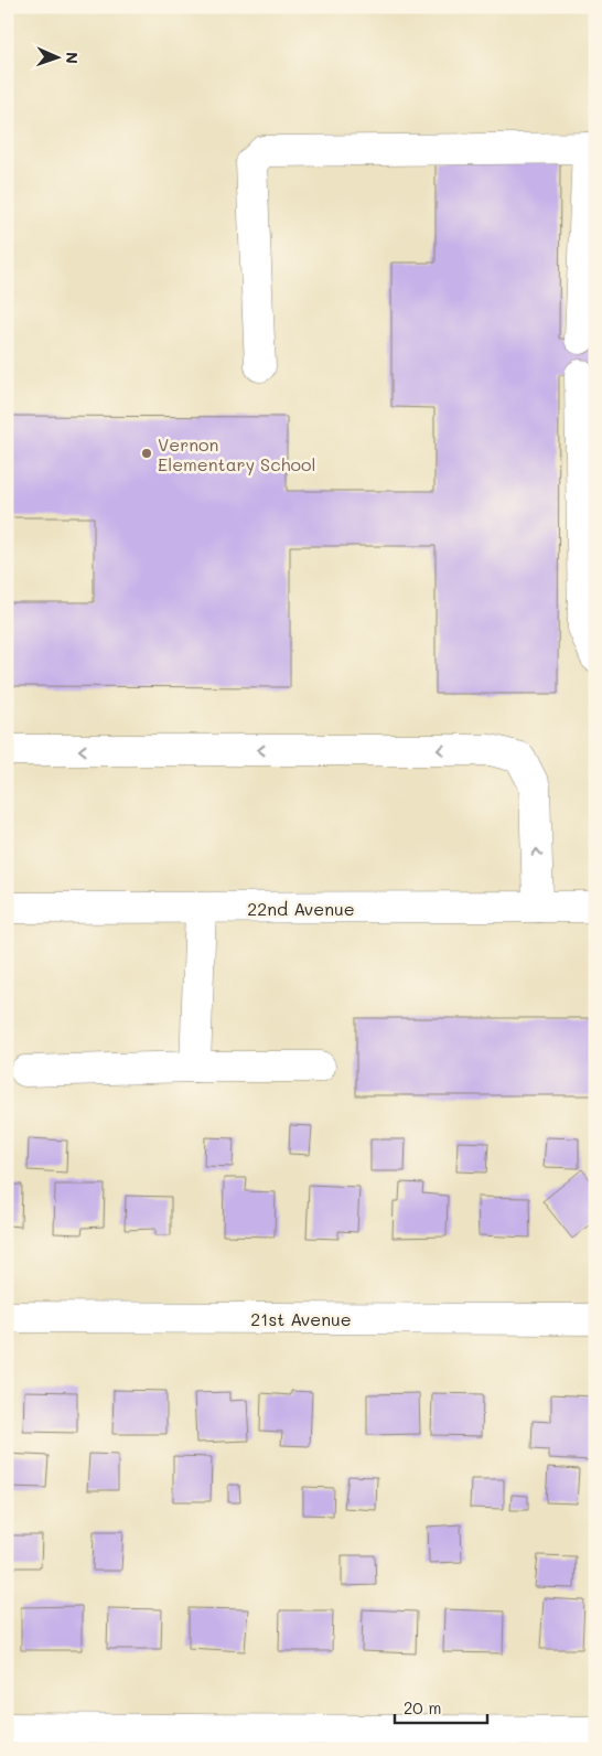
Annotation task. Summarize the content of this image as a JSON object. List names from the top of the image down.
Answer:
{
  "streets": {
    "street": ["22nd Avenue", "21st Avenue"]
  },
  "places": ["Vernon Elementary School"],
  "scale_bar": "20 m",
  "north": "right"
}
